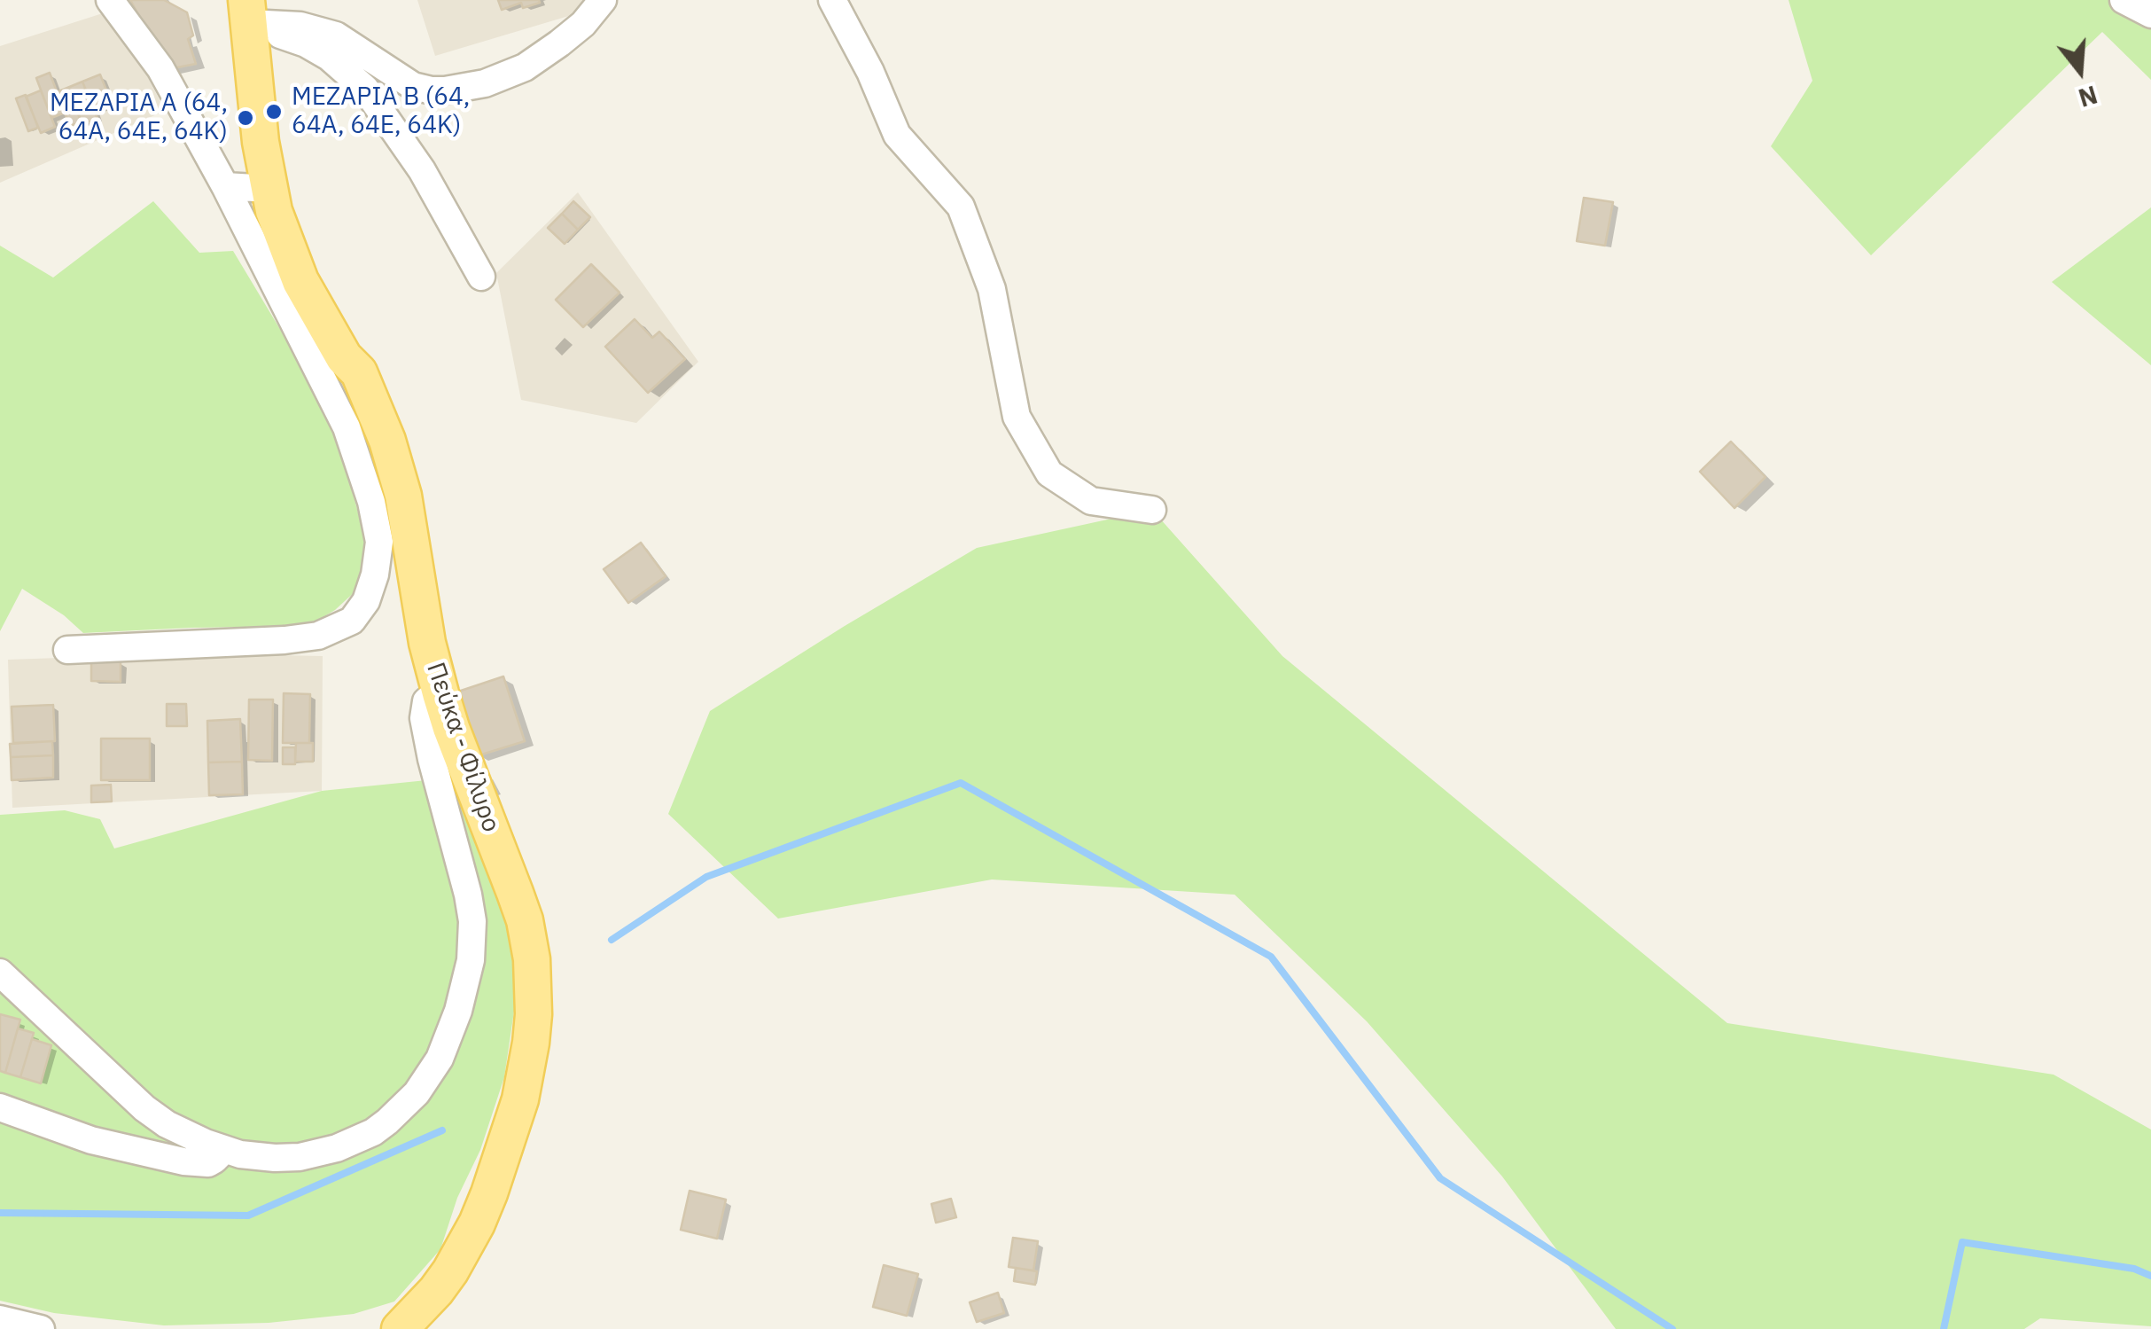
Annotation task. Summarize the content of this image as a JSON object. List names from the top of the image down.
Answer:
{
  "streets": {
    "main road": ["Πεύκα - Φίλυρο"]
  },
  "places": ["ΜΕΖΑΡΙΑ B (64, 64Α, 64Ε, 64Κ)", "ΜΕΖΑΡΙΑ A (64, 64Α, 64Ε, 64Κ)"],
  "north": "bottom"
}
